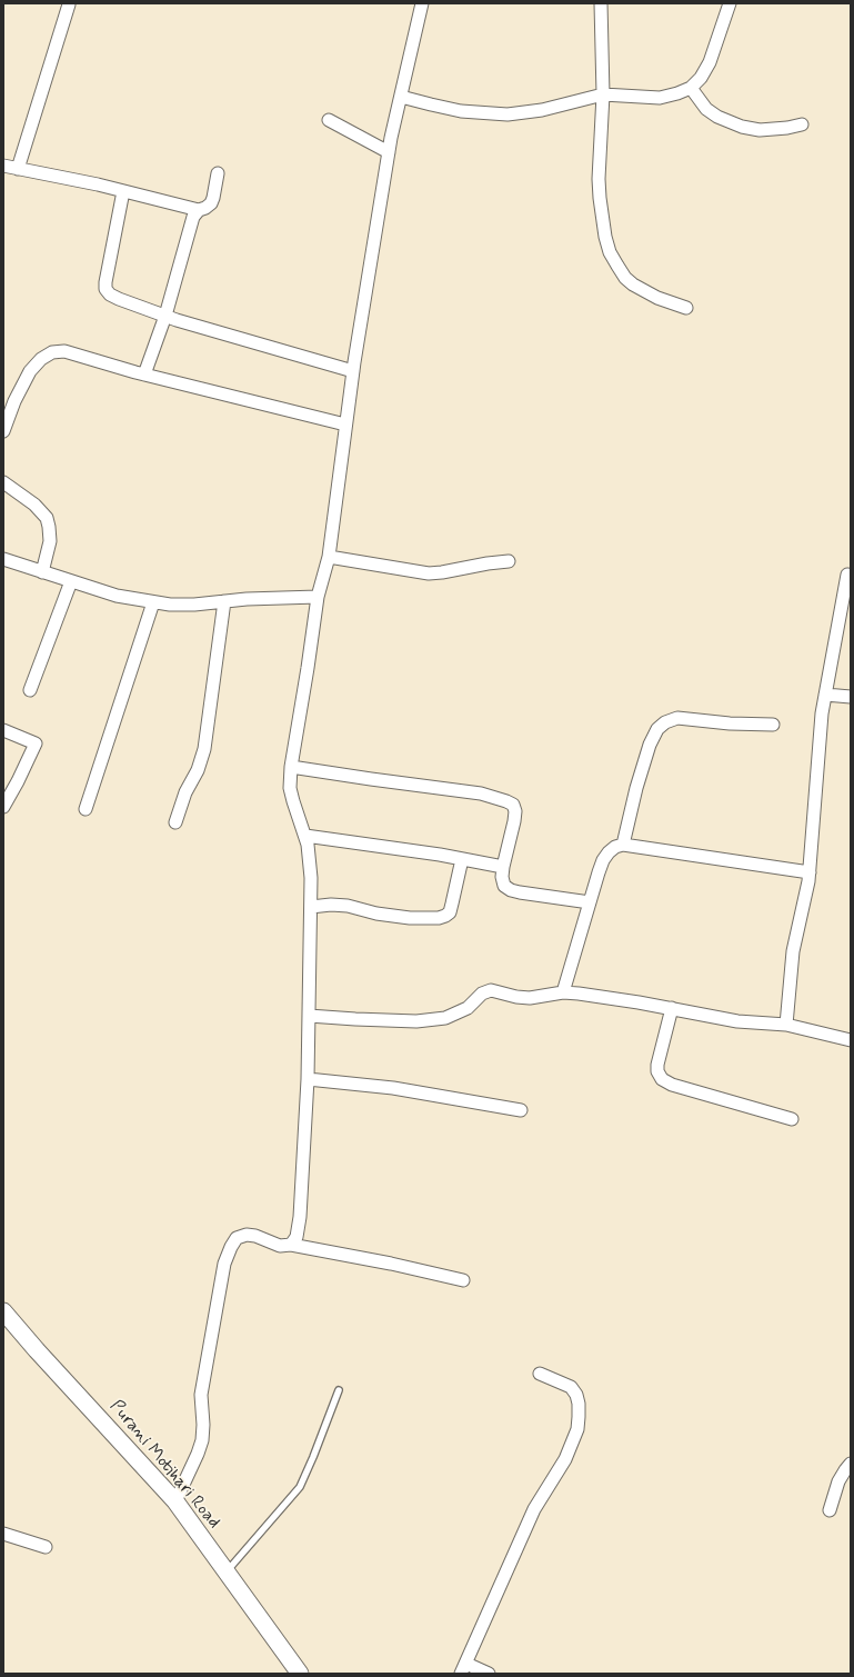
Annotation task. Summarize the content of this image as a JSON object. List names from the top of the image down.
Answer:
{
  "streets": {
    "main road": ["Purani Motihari Road"]
  }
}
